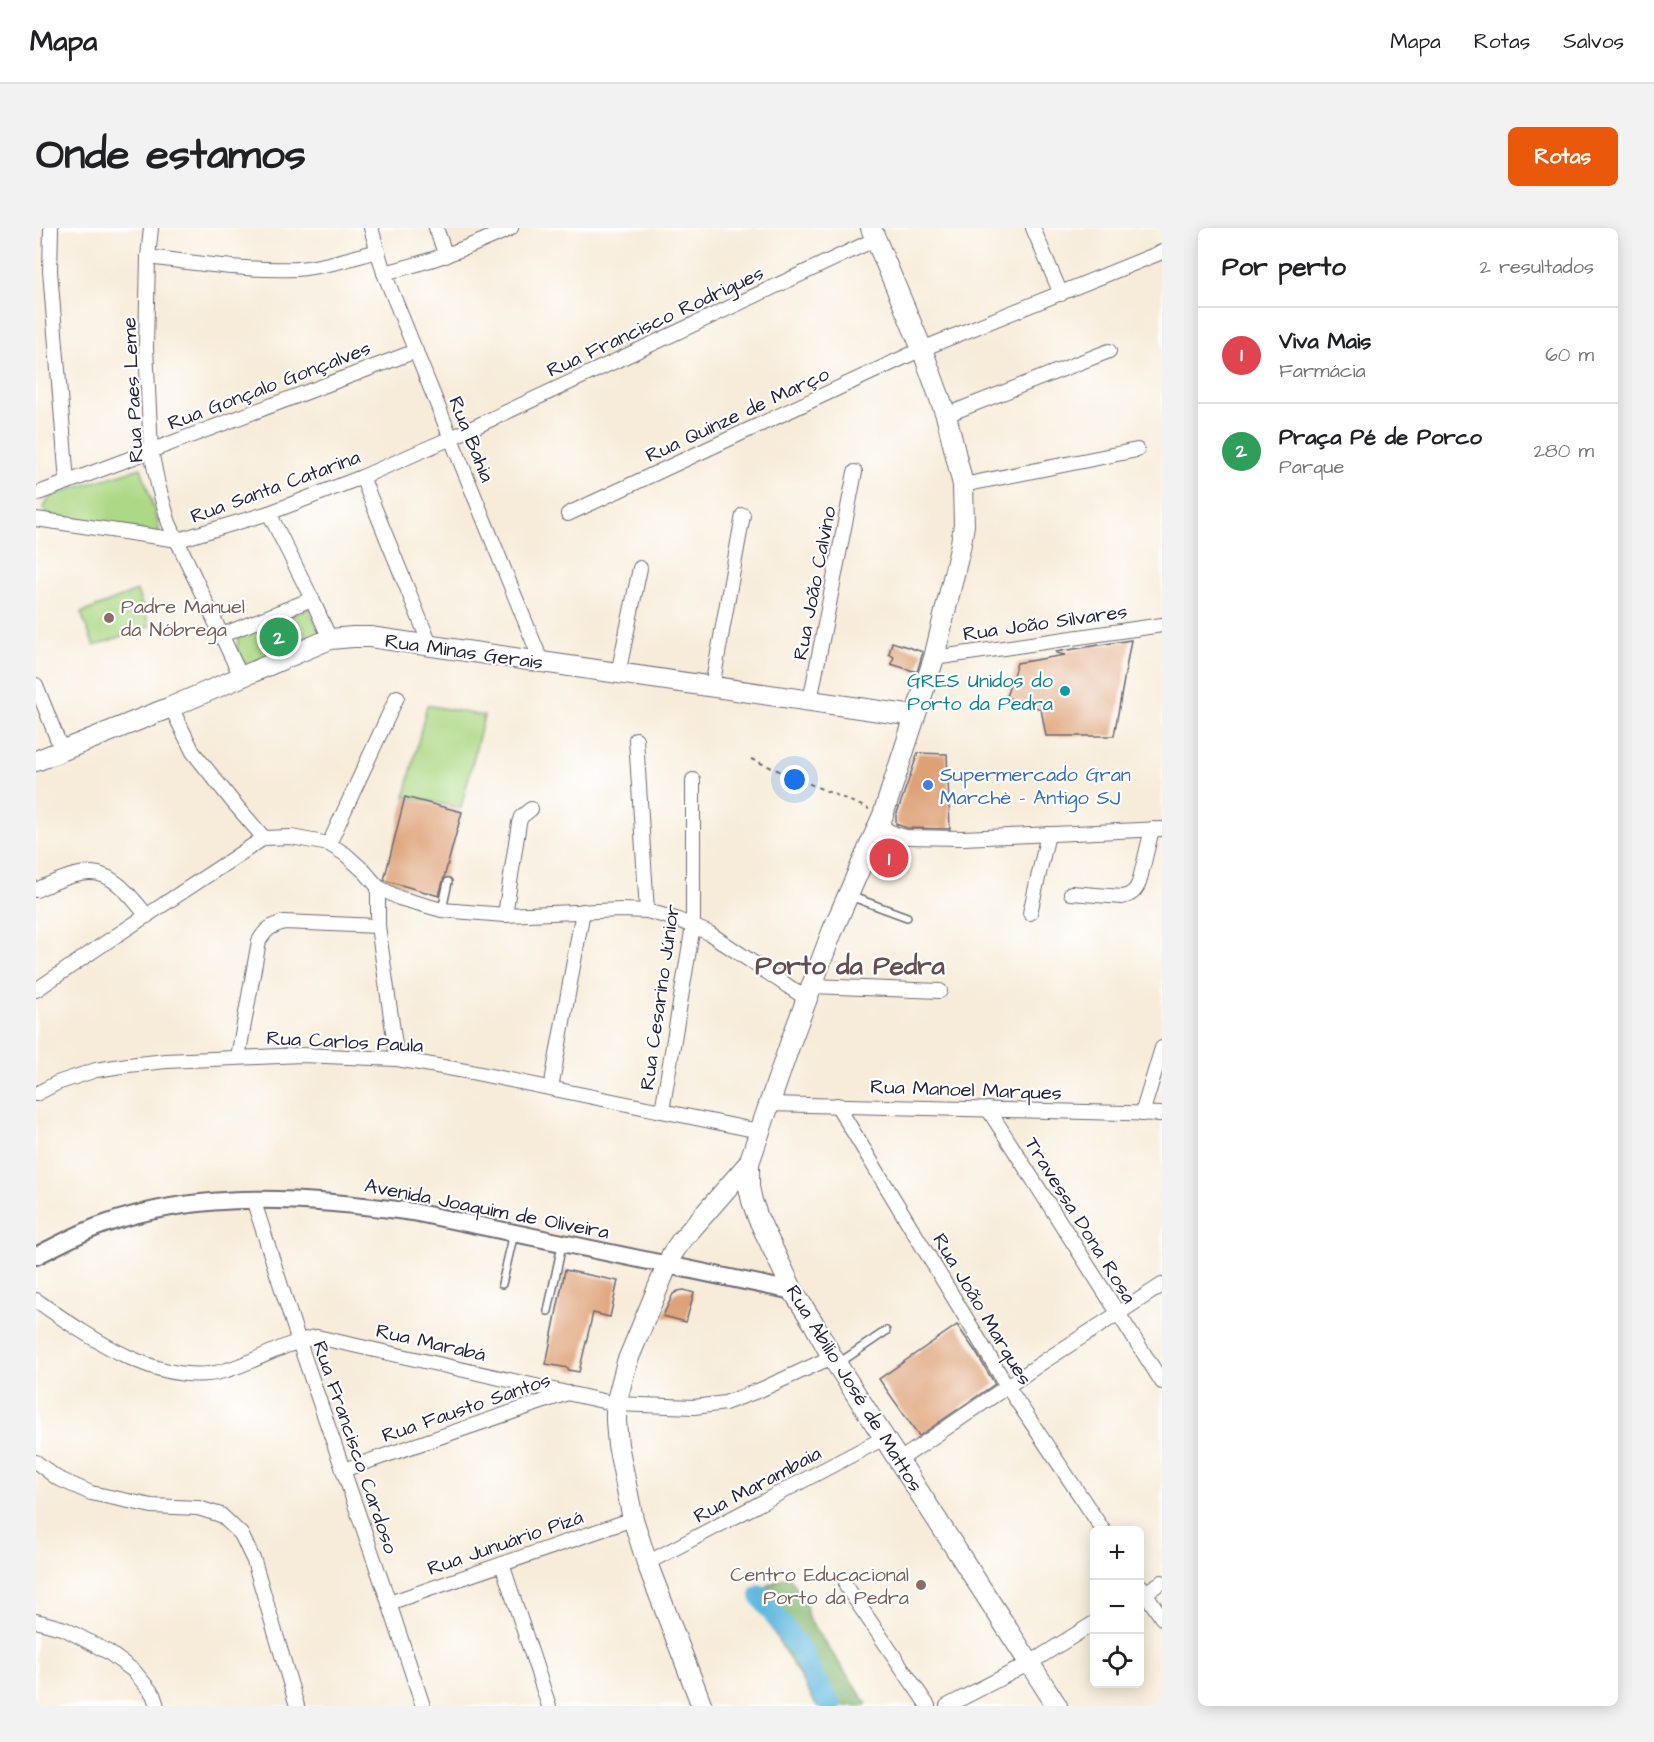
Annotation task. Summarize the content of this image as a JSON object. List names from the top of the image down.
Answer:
{
  "streets": {
    "main road": ["Rua Minas Gerais", "Rua Abilio José de Mattos"],
    "street": [
      "Rua Francisco Rodrigues",
      "Rua Gonçalo Gonçalves",
      "Rua Paes Leme",
      "Rua Quinze de Março",
      "Rua Bahia",
      "Rua Santa Catarina",
      "Rua João Calvino",
      "Rua João Silvares",
      "Rua Cesarino Júnior",
      "Rua Carlos Paula",
      "Rua Manoel Marques",
      "Avenida Joaquim de Oliveira",
      "Travessa Dona Rosa",
      "Rua João Marques",
      "Rua Marabá",
      "Rua Fausto Santos",
      "Rua Francisco Cardoso",
      "Rua Marambaia",
      "Rua Junuário Pizá"
    ]
  },
  "crossings": [
    ["Rua Francisco Rodrigues", "Rua Bahia"],
    ["Rua Francisco Rodrigues", "Rua Santa Catarina"],
    ["Rua Francisco Rodrigues", "Rua Abilio José de Mattos"],
    ["Rua Gonçalo Gonçalves", "Rua Paes Leme"],
    ["Rua Gonçalo Gonçalves", "Rua Bahia"],
    ["Rua Paes Leme", "Rua Santa Catarina"],
    ["Rua Paes Leme", "Rua Minas Gerais"],
    ["Rua Quinze de Março", "Rua Abilio José de Mattos"],
    ["Rua Bahia", "Rua Santa Catarina"],
    ["Rua Bahia", "Rua Minas Gerais"],
    ["Rua João Calvino", "Rua Minas Gerais"],
    ["Rua João Silvares", "Rua Abilio José de Mattos"],
    ["Rua Minas Gerais", "Rua Abilio José de Mattos"],
    ["Rua Cesarino Júnior", "Rua Carlos Paula"],
    ["Rua Carlos Paula", "Rua Abilio José de Mattos"],
    ["Rua Manoel Marques", "Travessa Dona Rosa"],
    ["Rua Manoel Marques", "Rua João Marques"],
    ["Rua Manoel Marques", "Rua Abilio José de Mattos"],
    ["Avenida Joaquim de Oliveira", "Rua Abilio José de Mattos"],
    ["Avenida Joaquim de Oliveira", "Rua Francisco Cardoso"],
    ["Rua Marabá", "Rua Abilio José de Mattos"],
    ["Rua Marabá", "Rua Fausto Santos"],
    ["Rua Marabá", "Rua Francisco Cardoso"],
    ["Rua Abilio José de Mattos", "Rua Marambaia"],
    ["Rua Fausto Santos", "Rua Francisco Cardoso"],
    ["Rua Francisco Cardoso", "Rua Junuário Pizá"]
  ],
  "districts": ["Porto da Pedra"],
  "places": [
    "Padre Manuel da Nóbrega",
    "GRES Unidos do Porto da Pedra",
    "Supermercado Gran Marchè - Antigo SJ",
    "Centro Educacional Porto da Pedra"
  ],
  "page": {
    "header": "Mapa",
    "nav": ["Mapa", "Rotas", "Salvos"],
    "title": "Onde estamos",
    "buttons": "Rotas",
    "heading": ["Por perto", "2 resultados"],
    "list": [
      {
        "mark": "1",
        "name": "Viva Mais",
        "note": "Farmácia",
        "value": "60 m"
      },
      {
        "mark": "2",
        "name": "Praça Pé de Porco",
        "note": "Parque",
        "value": "280 m"
      }
    ],
    "pins": ["2", "1"],
    "map_buttons": ["+", "−"]
  }
}
